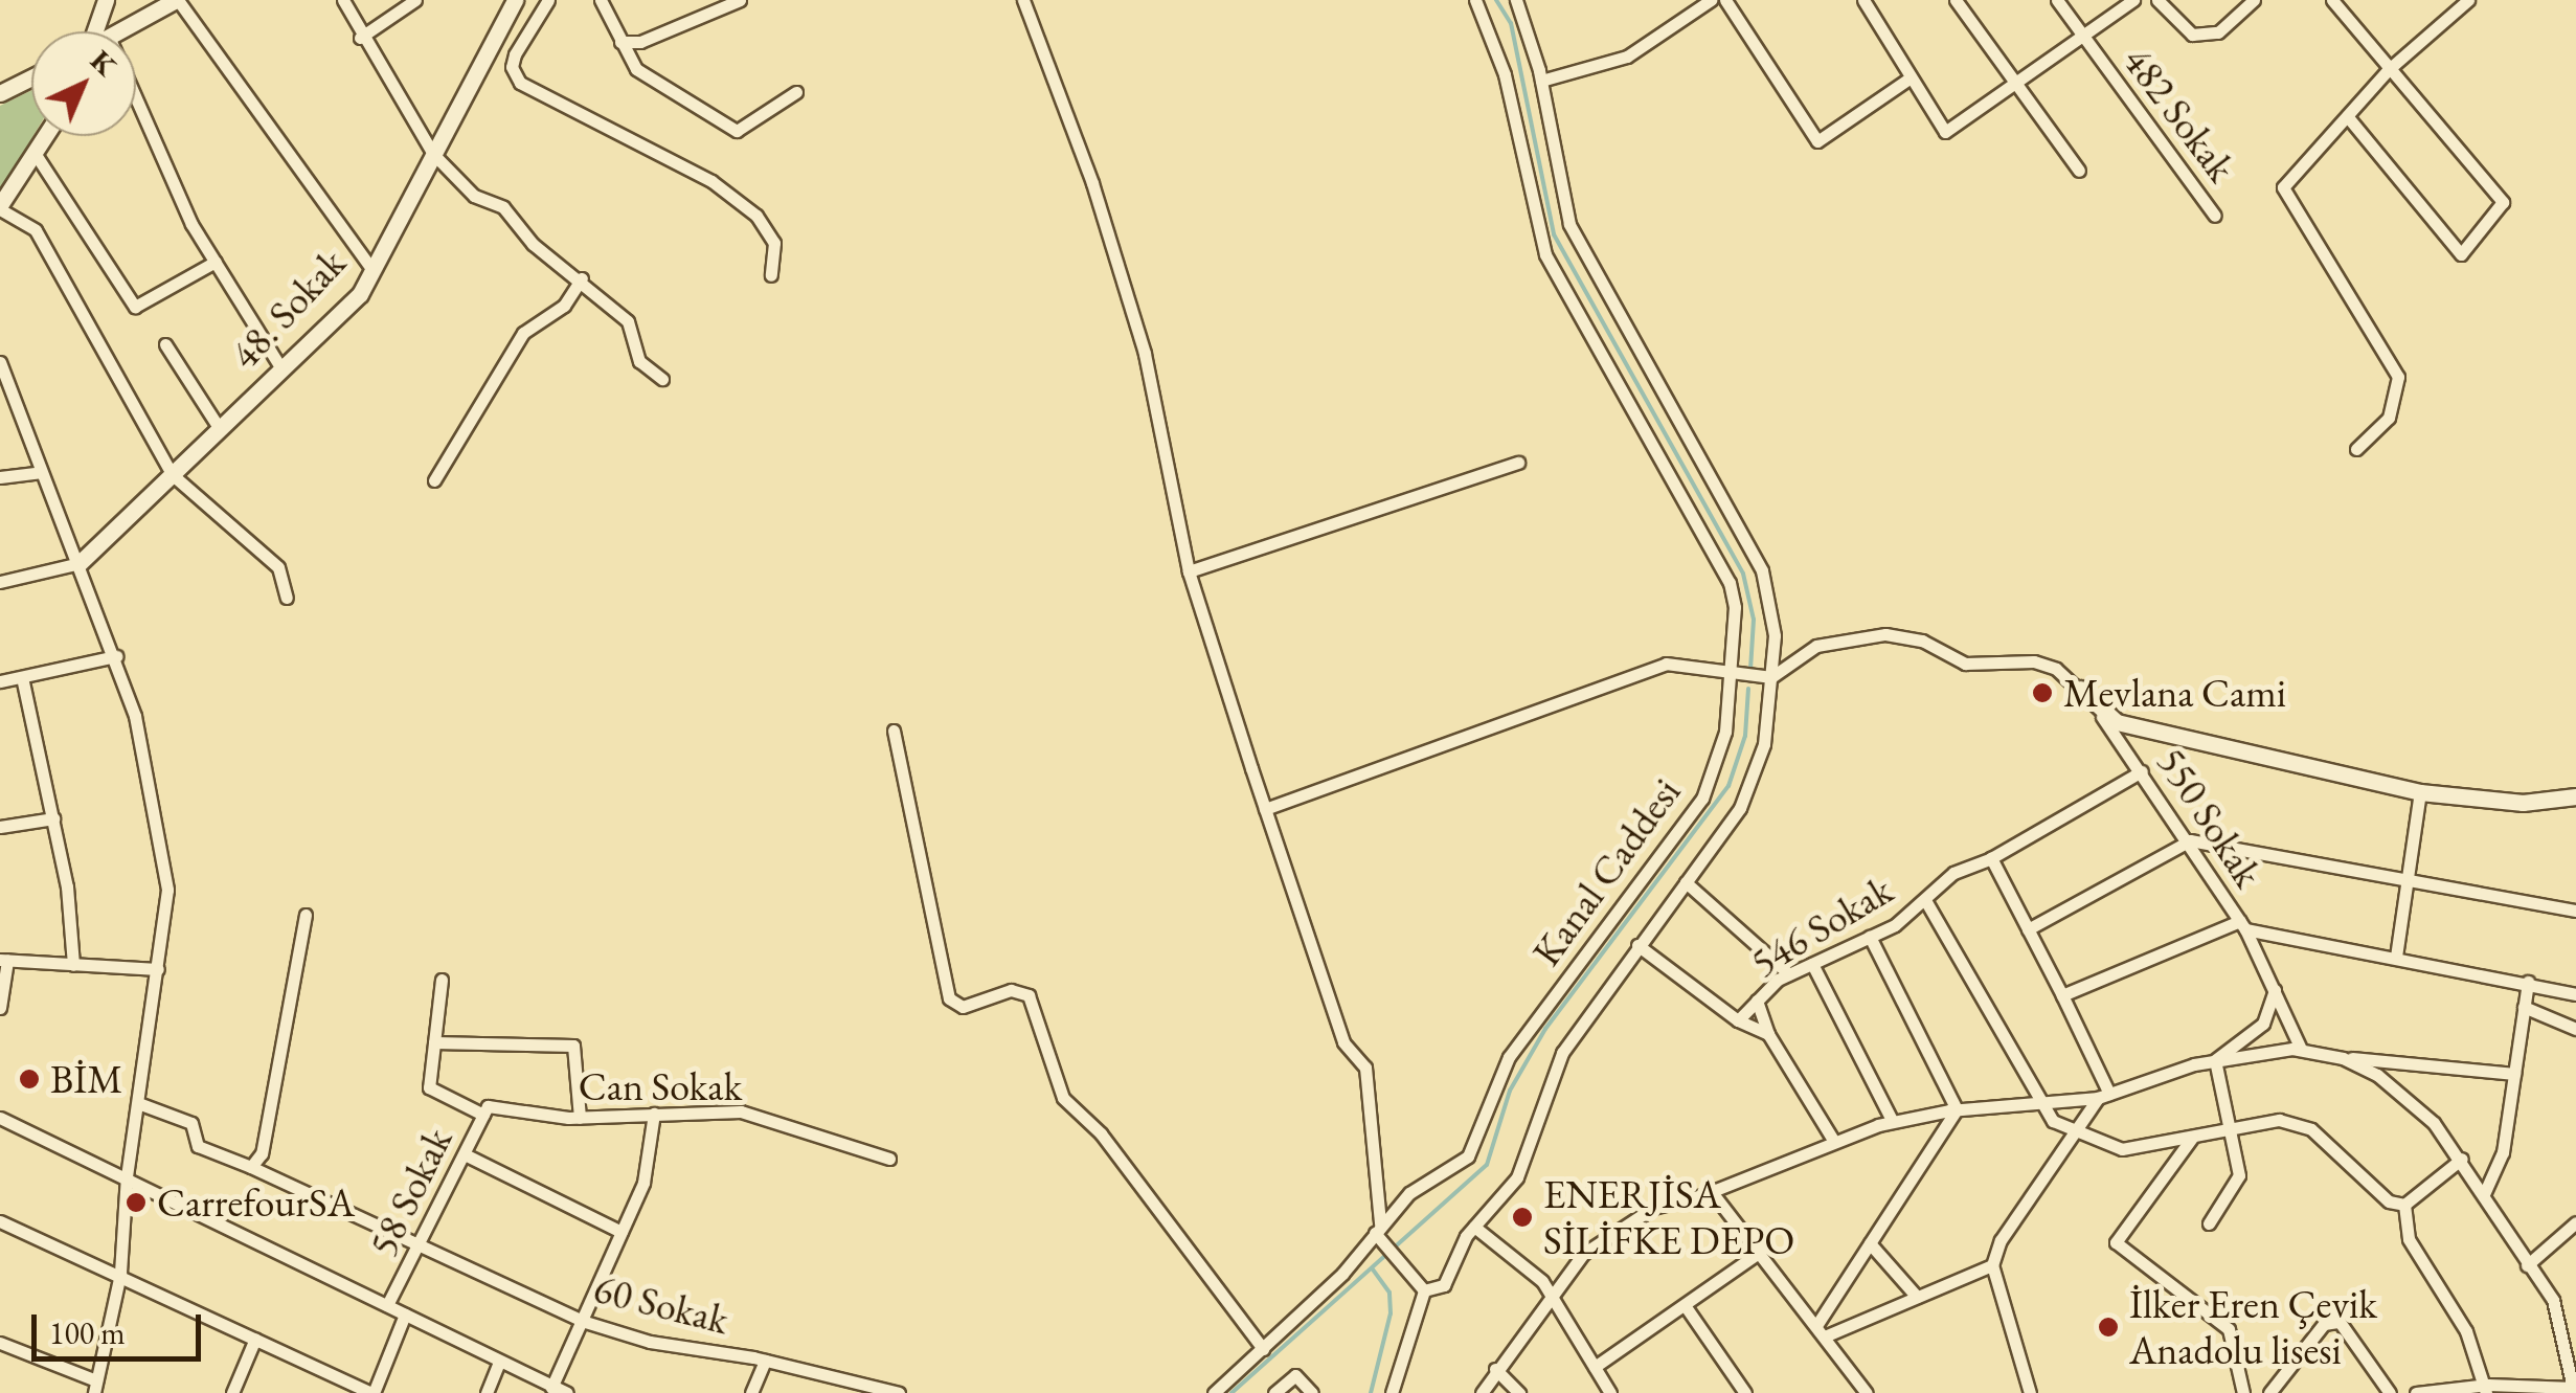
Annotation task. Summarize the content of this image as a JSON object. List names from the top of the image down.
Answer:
{
  "streets": {
    "main road": ["48. Sokak"],
    "street": [
      "482 Sokak",
      "550 Sokak",
      "Kanal Caddesi",
      "546 Sokak",
      "Can Sokak",
      "58 Sokak",
      "60 Sokak"
    ]
  },
  "crossings": [
    ["550 Sokak", "546 Sokak"],
    ["Can Sokak", "58 Sokak"],
    ["58 Sokak", "60 Sokak"]
  ],
  "places": [
    "Mevlana Cami",
    "BİM",
    "CarrefourSA",
    "ENERJİSA SİLİFKE DEPO",
    "İlker Eren Çevik Anadolu lisesi"
  ],
  "scale_bar": "100 m",
  "north": "top right"
}
